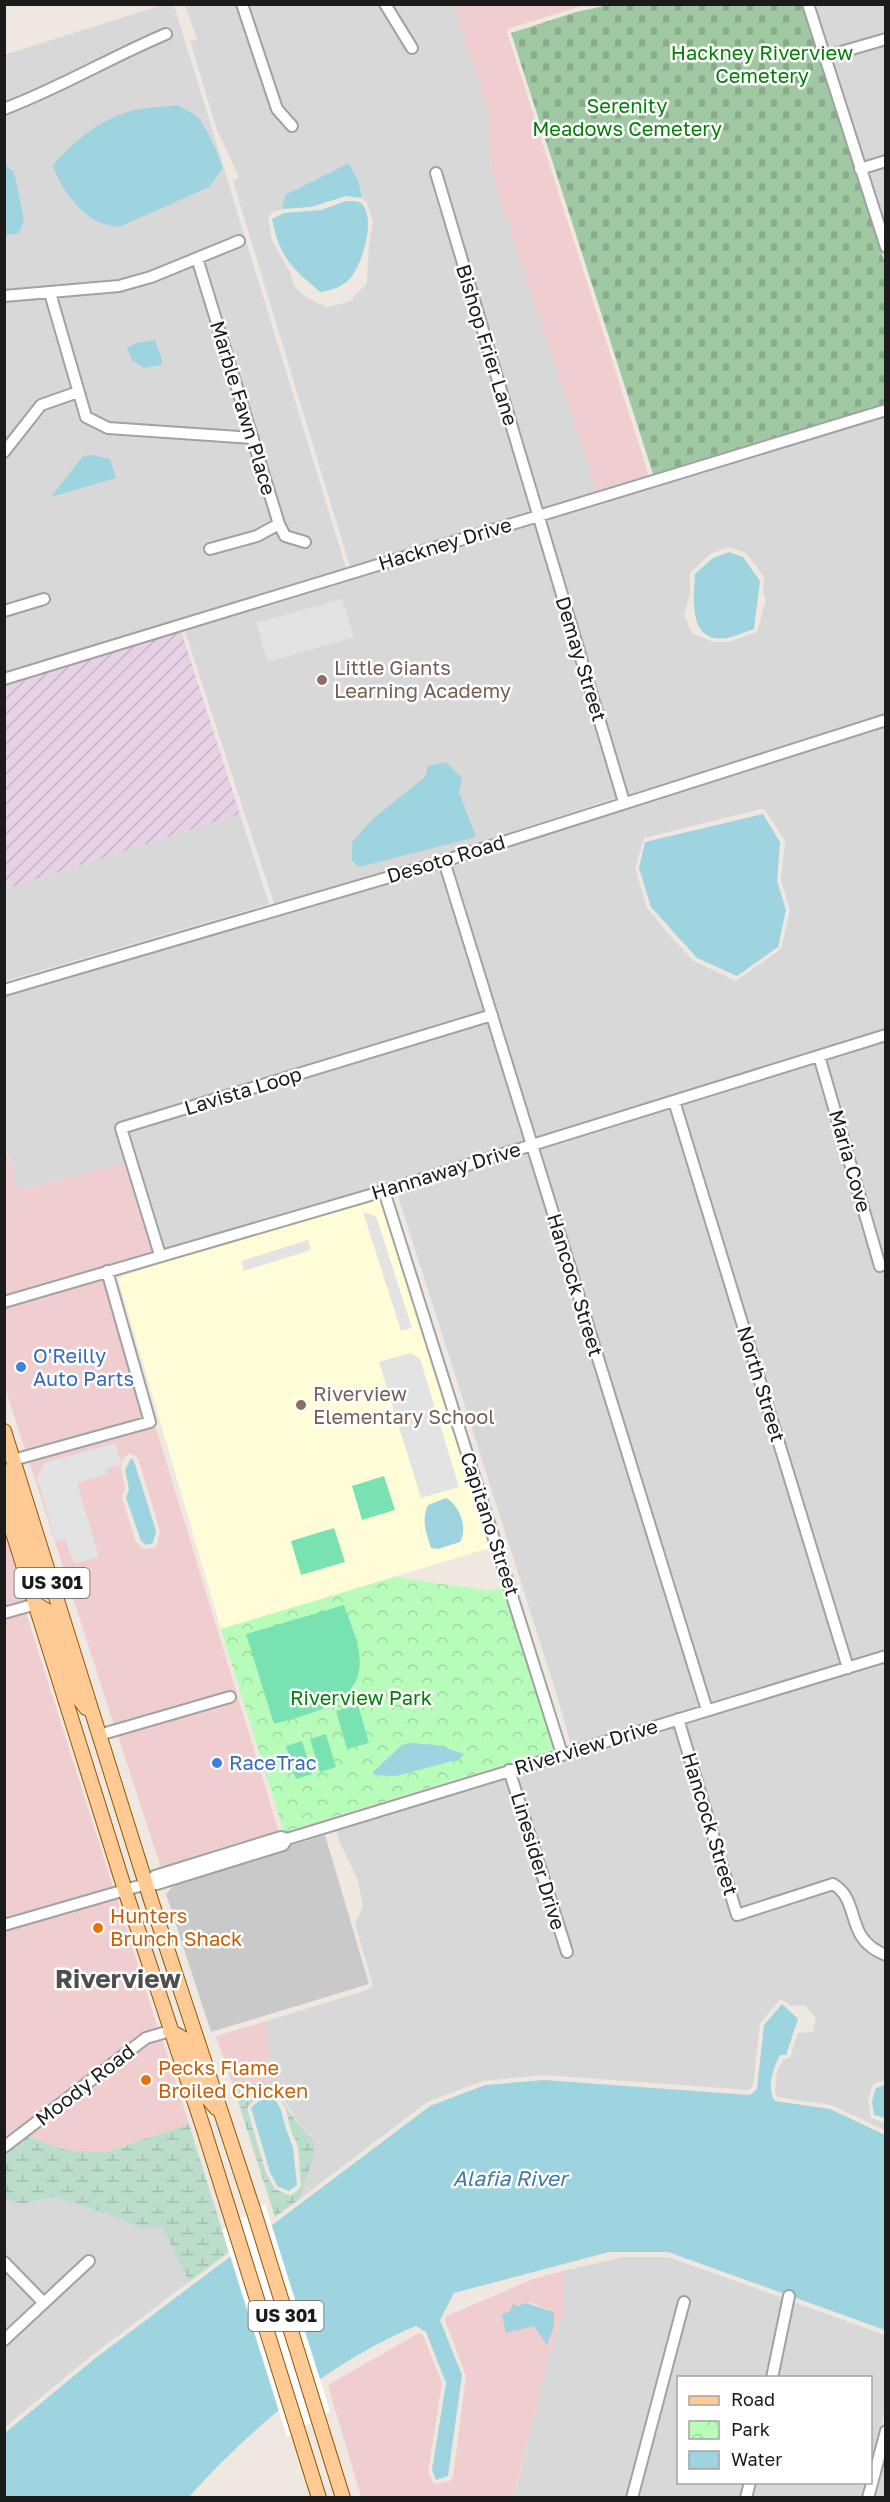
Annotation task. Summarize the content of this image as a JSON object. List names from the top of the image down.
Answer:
{
  "streets": {
    "main road": ["US 301"],
    "street": [
      "Bishop Frier Lane",
      "Marble Fawn Place",
      "Hackney Drive",
      "Demay Street",
      "Desoto Road",
      "Lavista Loop",
      "Maria Cove",
      "Hannaway Drive",
      "Hancock Street",
      "North Street",
      "Capitano Street",
      "Riverview Drive",
      "Linesider Drive",
      "Moody Road"
    ]
  },
  "crossings": [
    ["Bishop Frier Lane", "Hackney Drive"],
    ["Bishop Frier Lane", "Demay Street"],
    ["Hackney Drive", "Demay Street"],
    ["Demay Street", "Desoto Road"],
    ["Desoto Road", "Hancock Street"],
    ["Lavista Loop", "Hannaway Drive"],
    ["Lavista Loop", "Hancock Street"],
    ["Maria Cove", "Hannaway Drive"],
    ["Hannaway Drive", "Hancock Street"],
    ["Hannaway Drive", "North Street"],
    ["Hannaway Drive", "Capitano Street"],
    ["Hancock Street", "Riverview Drive"],
    ["North Street", "Riverview Drive"],
    ["Capitano Street", "Riverview Drive"],
    ["US 301", "Riverview Drive"],
    ["US 301", "Moody Road"],
    ["Riverview Drive", "Linesider Drive"]
  ],
  "districts": ["Riverview"],
  "water": ["Alafia River"],
  "parks": ["Hackney Riverview Cemetery", "Serenity Meadows Cemetery", "Riverview Park"],
  "places": [
    "Little Giants Learning Academy",
    "O'Reilly Auto Parts",
    "Riverview Elementary School",
    "RaceTrac",
    "Hunters Brunch Shack",
    "Pecks Flame Broiled Chicken"
  ],
  "legend": ["Road", "Park", "Water"]
}
